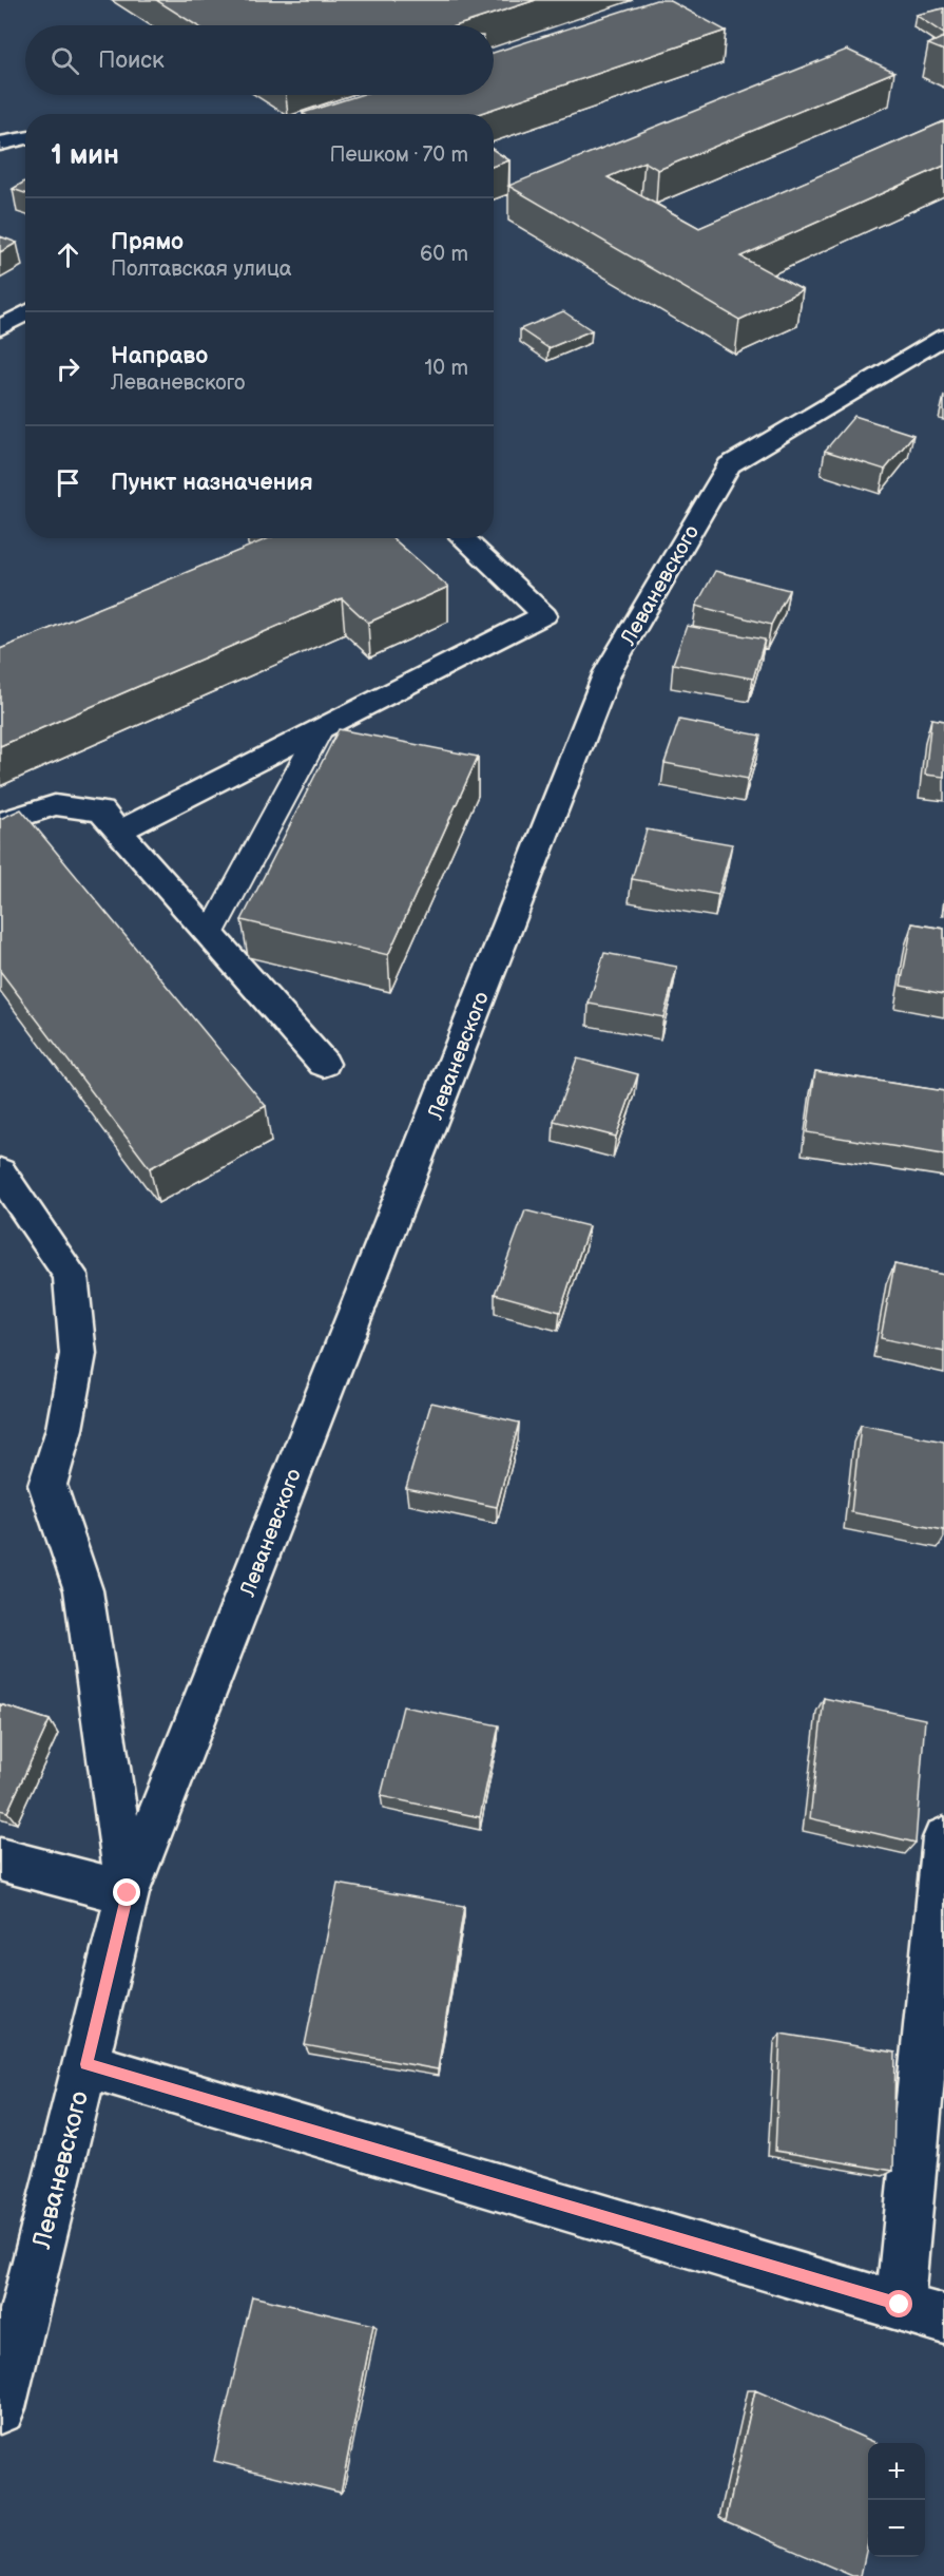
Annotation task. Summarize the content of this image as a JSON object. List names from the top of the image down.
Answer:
{
  "streets": {
    "street": ["Леваневского"]
  },
  "page": {
    "search": "Поиск",
    "heading": ["1 мин", "Пешком · 70 m"],
    "list": [
      ["Прямо", "Полтавская улица", "60 m"],
      ["Направо", "Леваневского", "10 m"],
      "Пункт назначения"
    ],
    "map_buttons": ["+", "−"]
  }
}
